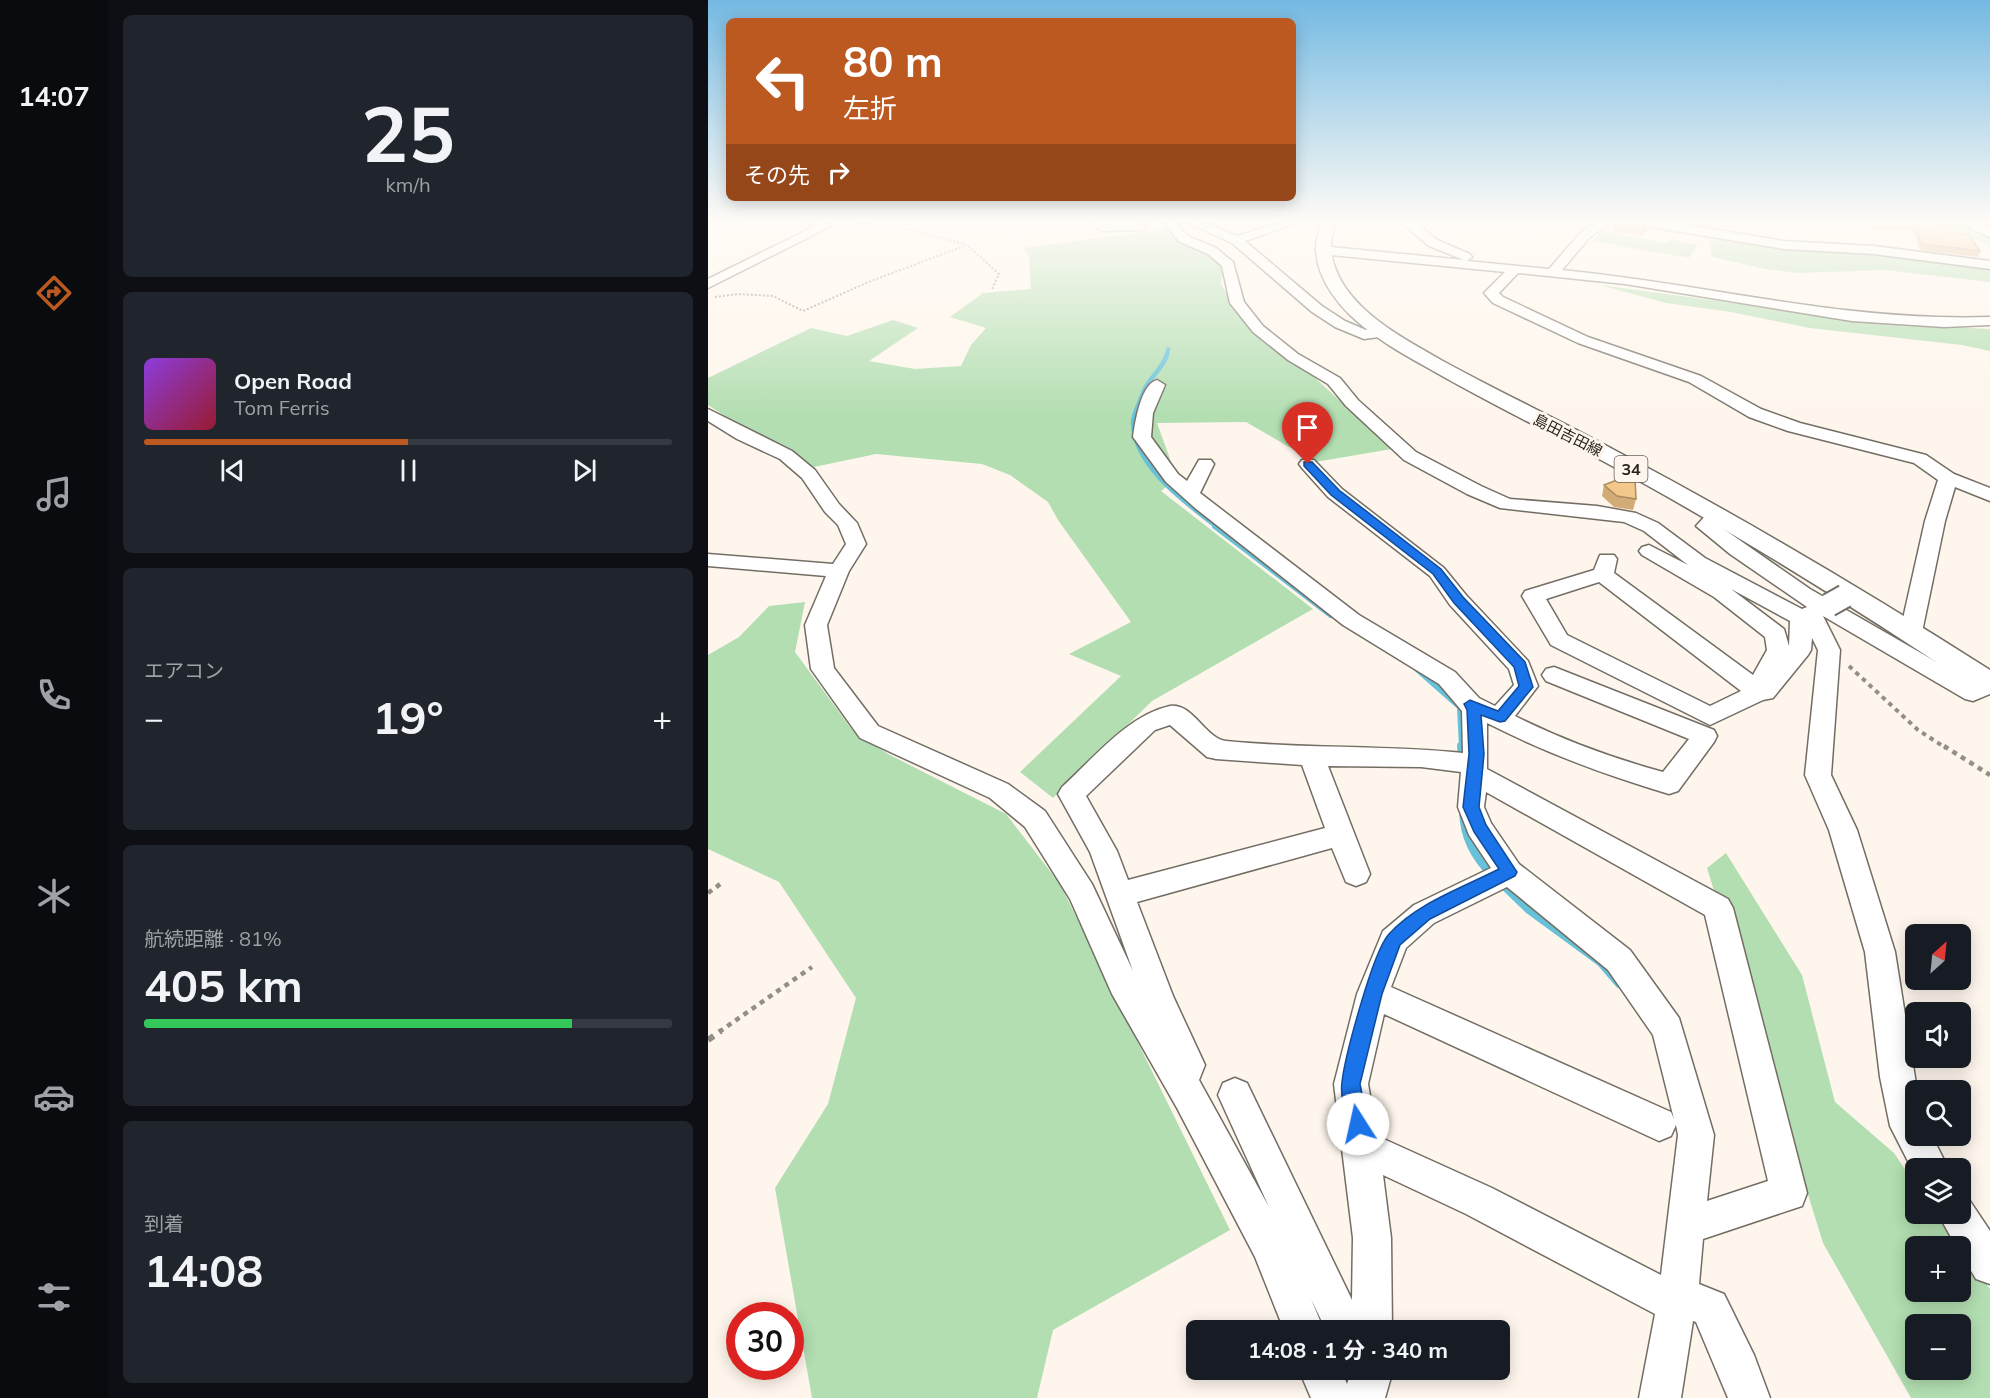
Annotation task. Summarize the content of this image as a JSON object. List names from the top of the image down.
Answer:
{
  "streets": {
    "main road": ["島田吉田線", "34"]
  },
  "north": "top right",
  "page": {
    "tabs": "14:07",
    "tile": [
      ["25", "km/h"],
      "エアコン",
      ["航続距離 · 81%", "405 km"],
      ["到着", "14:08"]
    ],
    "turn": ["80 m", "左折"],
    "then": "その先",
    "song": ["Open Road", "Tom Ferris"],
    "heat": ["−", "19°", "+"],
    "map_buttons": ["+", "−"],
    "limit": "30",
    "trip": "14:08 · 1 分 · 340 m"
  }
}
